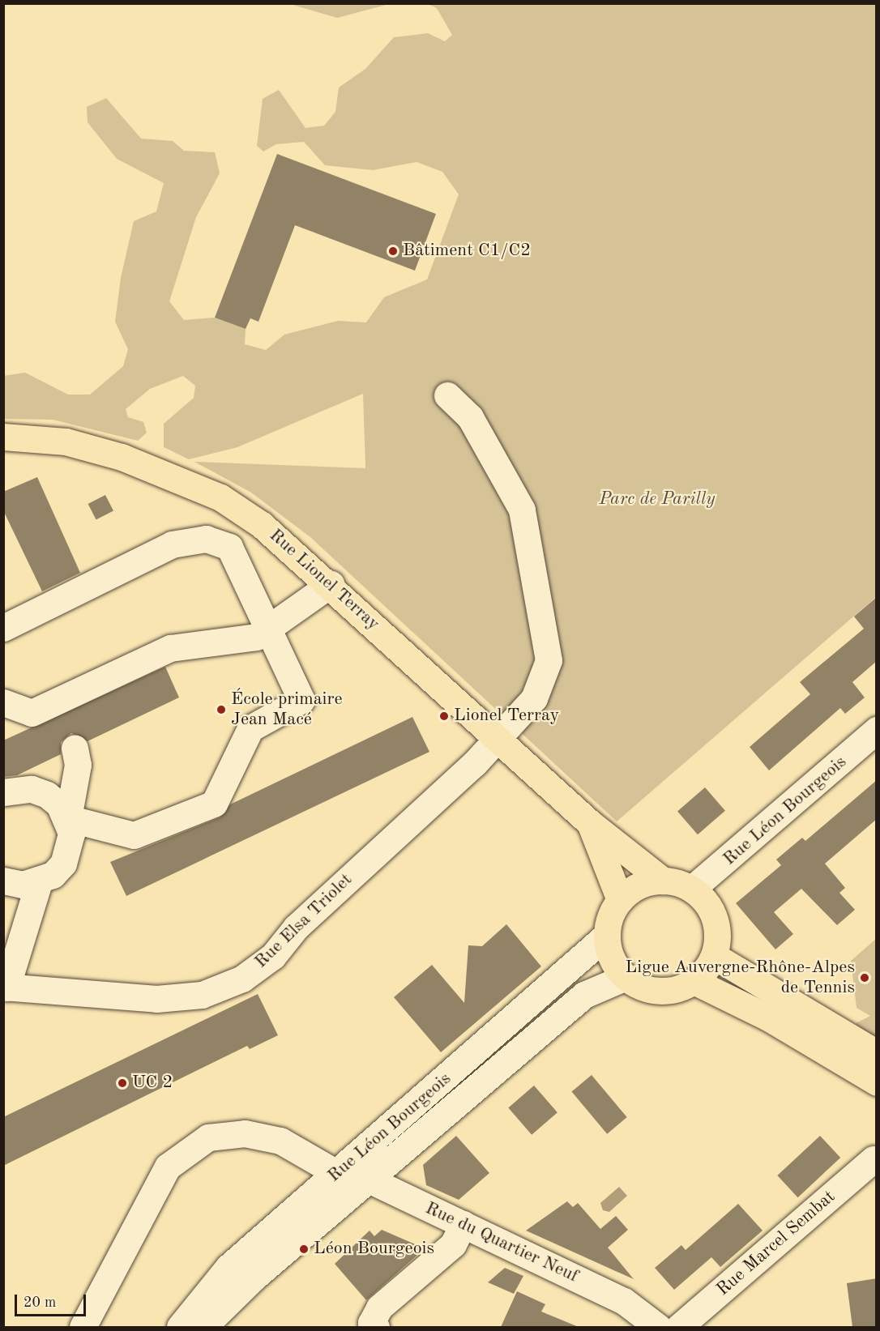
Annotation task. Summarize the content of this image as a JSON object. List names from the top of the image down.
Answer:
{
  "streets": {
    "main road": ["Rue Lionel Terray"],
    "street": [
      "Rue Léon Bourgeois",
      "Rue Elsa Triolet",
      "Rue du Quartier Neuf",
      "Rue Marcel Sembat"
    ]
  },
  "crossings": [
    ["Rue Lionel Terray", "Rue Léon Bourgeois"],
    ["Rue Lionel Terray", "Rue Elsa Triolet"],
    ["Rue Léon Bourgeois", "Rue du Quartier Neuf"]
  ],
  "parks": ["Parc de Parilly"],
  "places": [
    "Bâtiment C1/C2",
    "École primaire Jean Macé",
    "Lionel Terray",
    "Ligue Auvergne-Rhône-Alpes de Tennis",
    "UC 2",
    "Léon Bourgeois"
  ],
  "scale_bar": "20 m"
}
